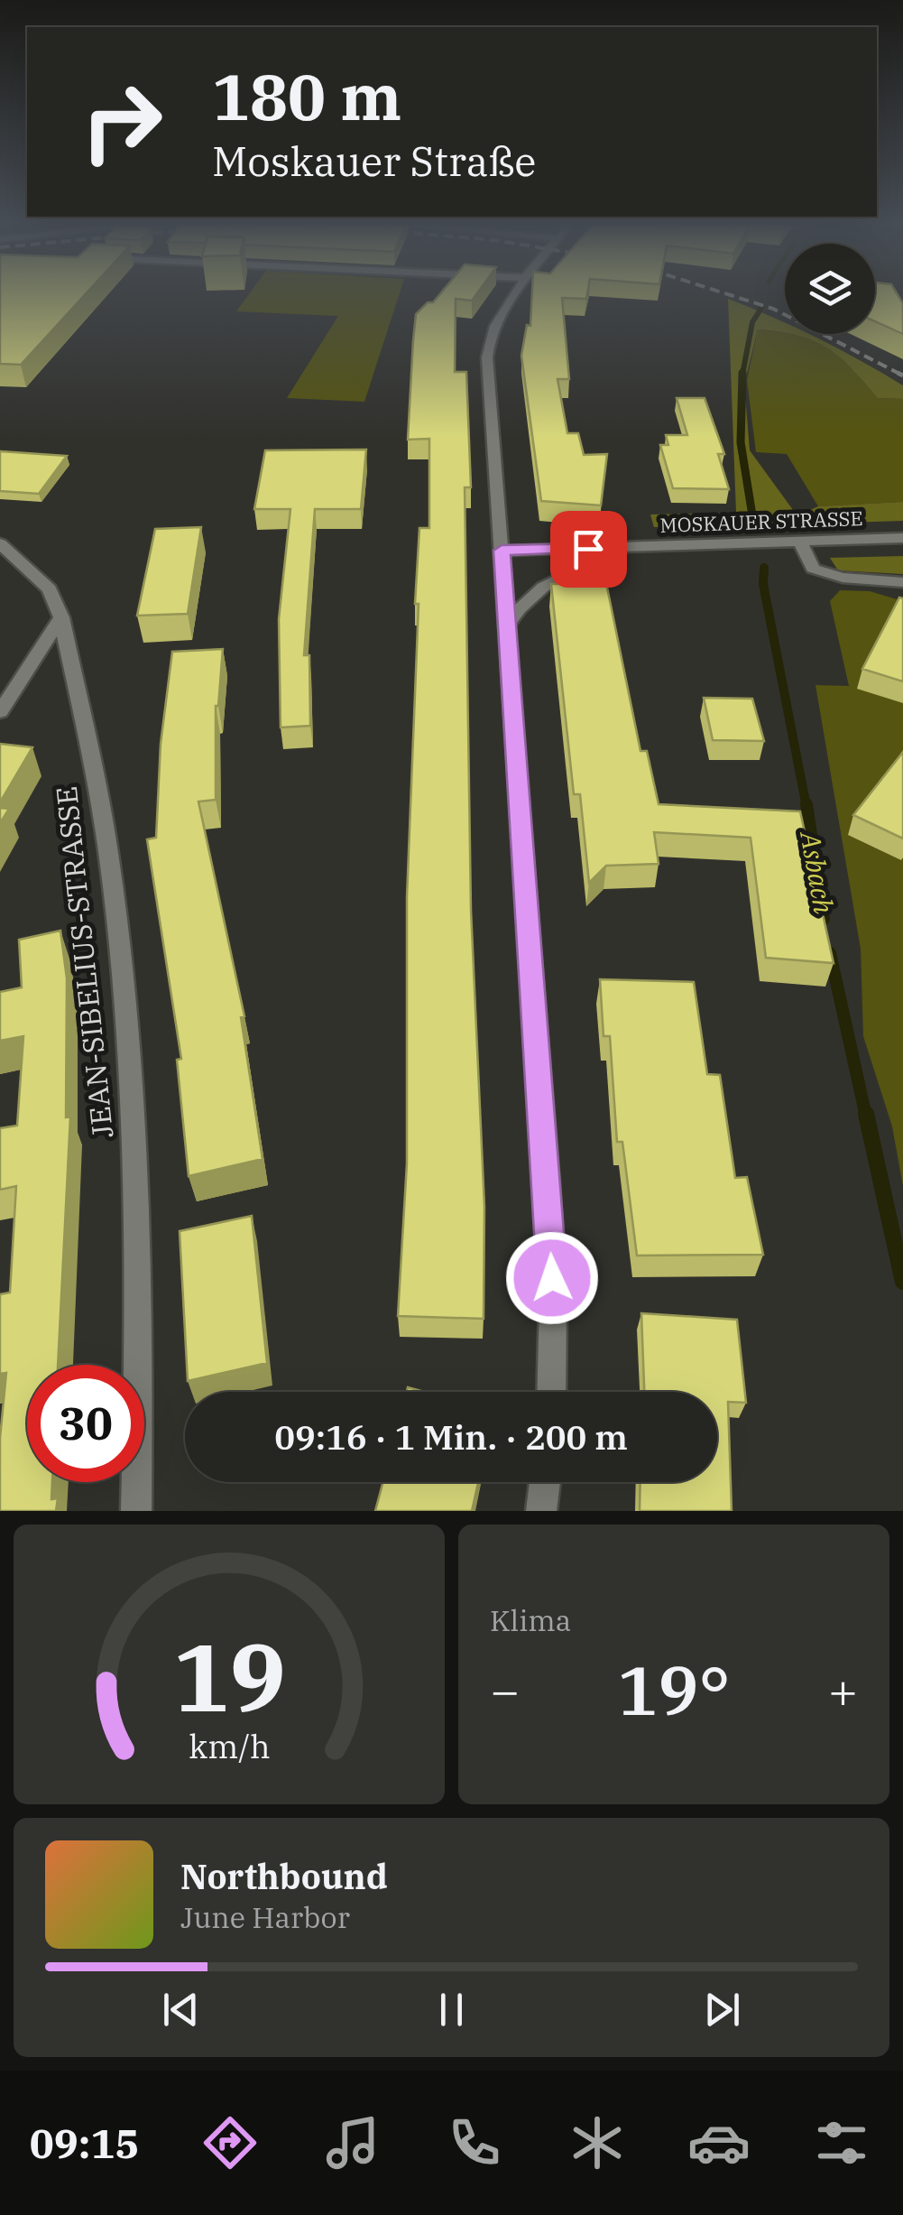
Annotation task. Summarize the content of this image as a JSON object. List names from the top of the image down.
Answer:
{
  "streets": {
    "street": ["MOSKAUER STRASSE", "JEAN-SIBELIUS-STRASSE"]
  },
  "water": ["Asbach"],
  "page": {
    "turn": ["180 m", "Moskauer Straße"],
    "limit": "30",
    "trip": "09:16 · 1 Min. · 200 m",
    "tile": "Klima",
    "heat": ["−", "19°", "+"],
    "song": ["Northbound", "June Harbor"],
    "tabs": "09:15",
    "gauge": ["19", "km/h"]
  }
}
